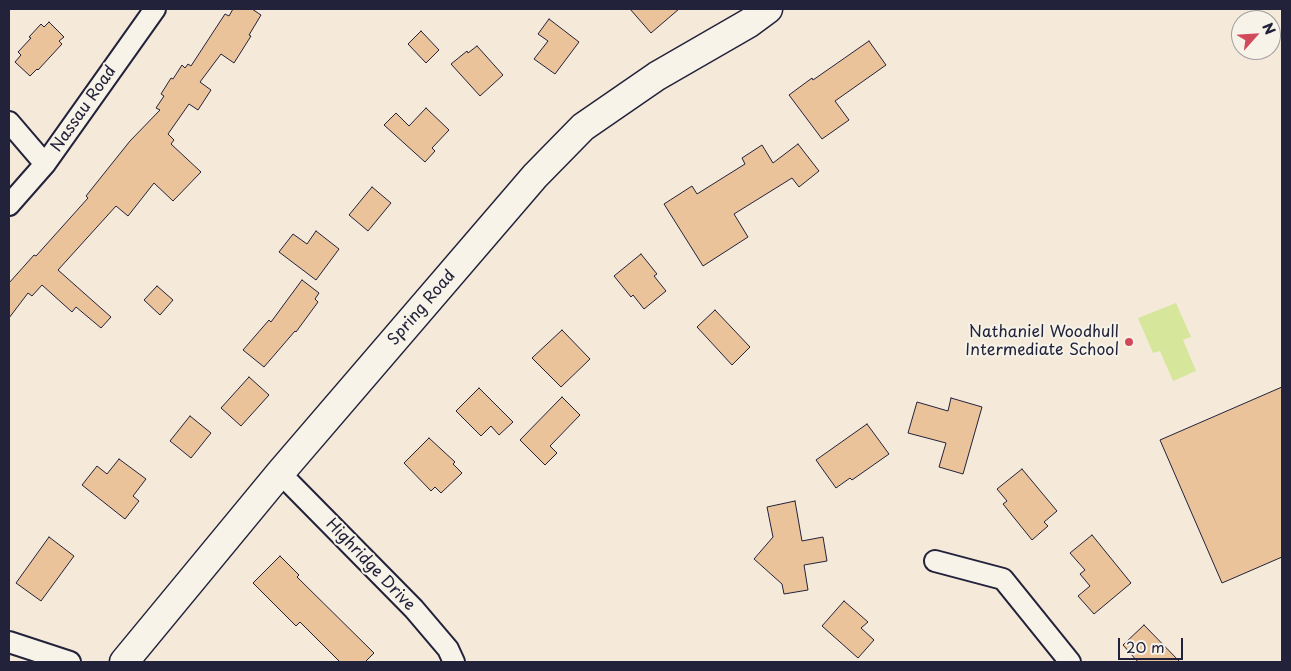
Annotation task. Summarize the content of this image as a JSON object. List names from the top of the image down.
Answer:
{
  "streets": {
    "main road": ["Spring Road"],
    "street": ["Nassau Road", "Highridge Drive"]
  },
  "crossings": [
    ["Spring Road", "Highridge Drive"]
  ],
  "places": ["Nathaniel Woodhull Intermediate School"],
  "scale_bar": "20 m",
  "north": "top right"
}
